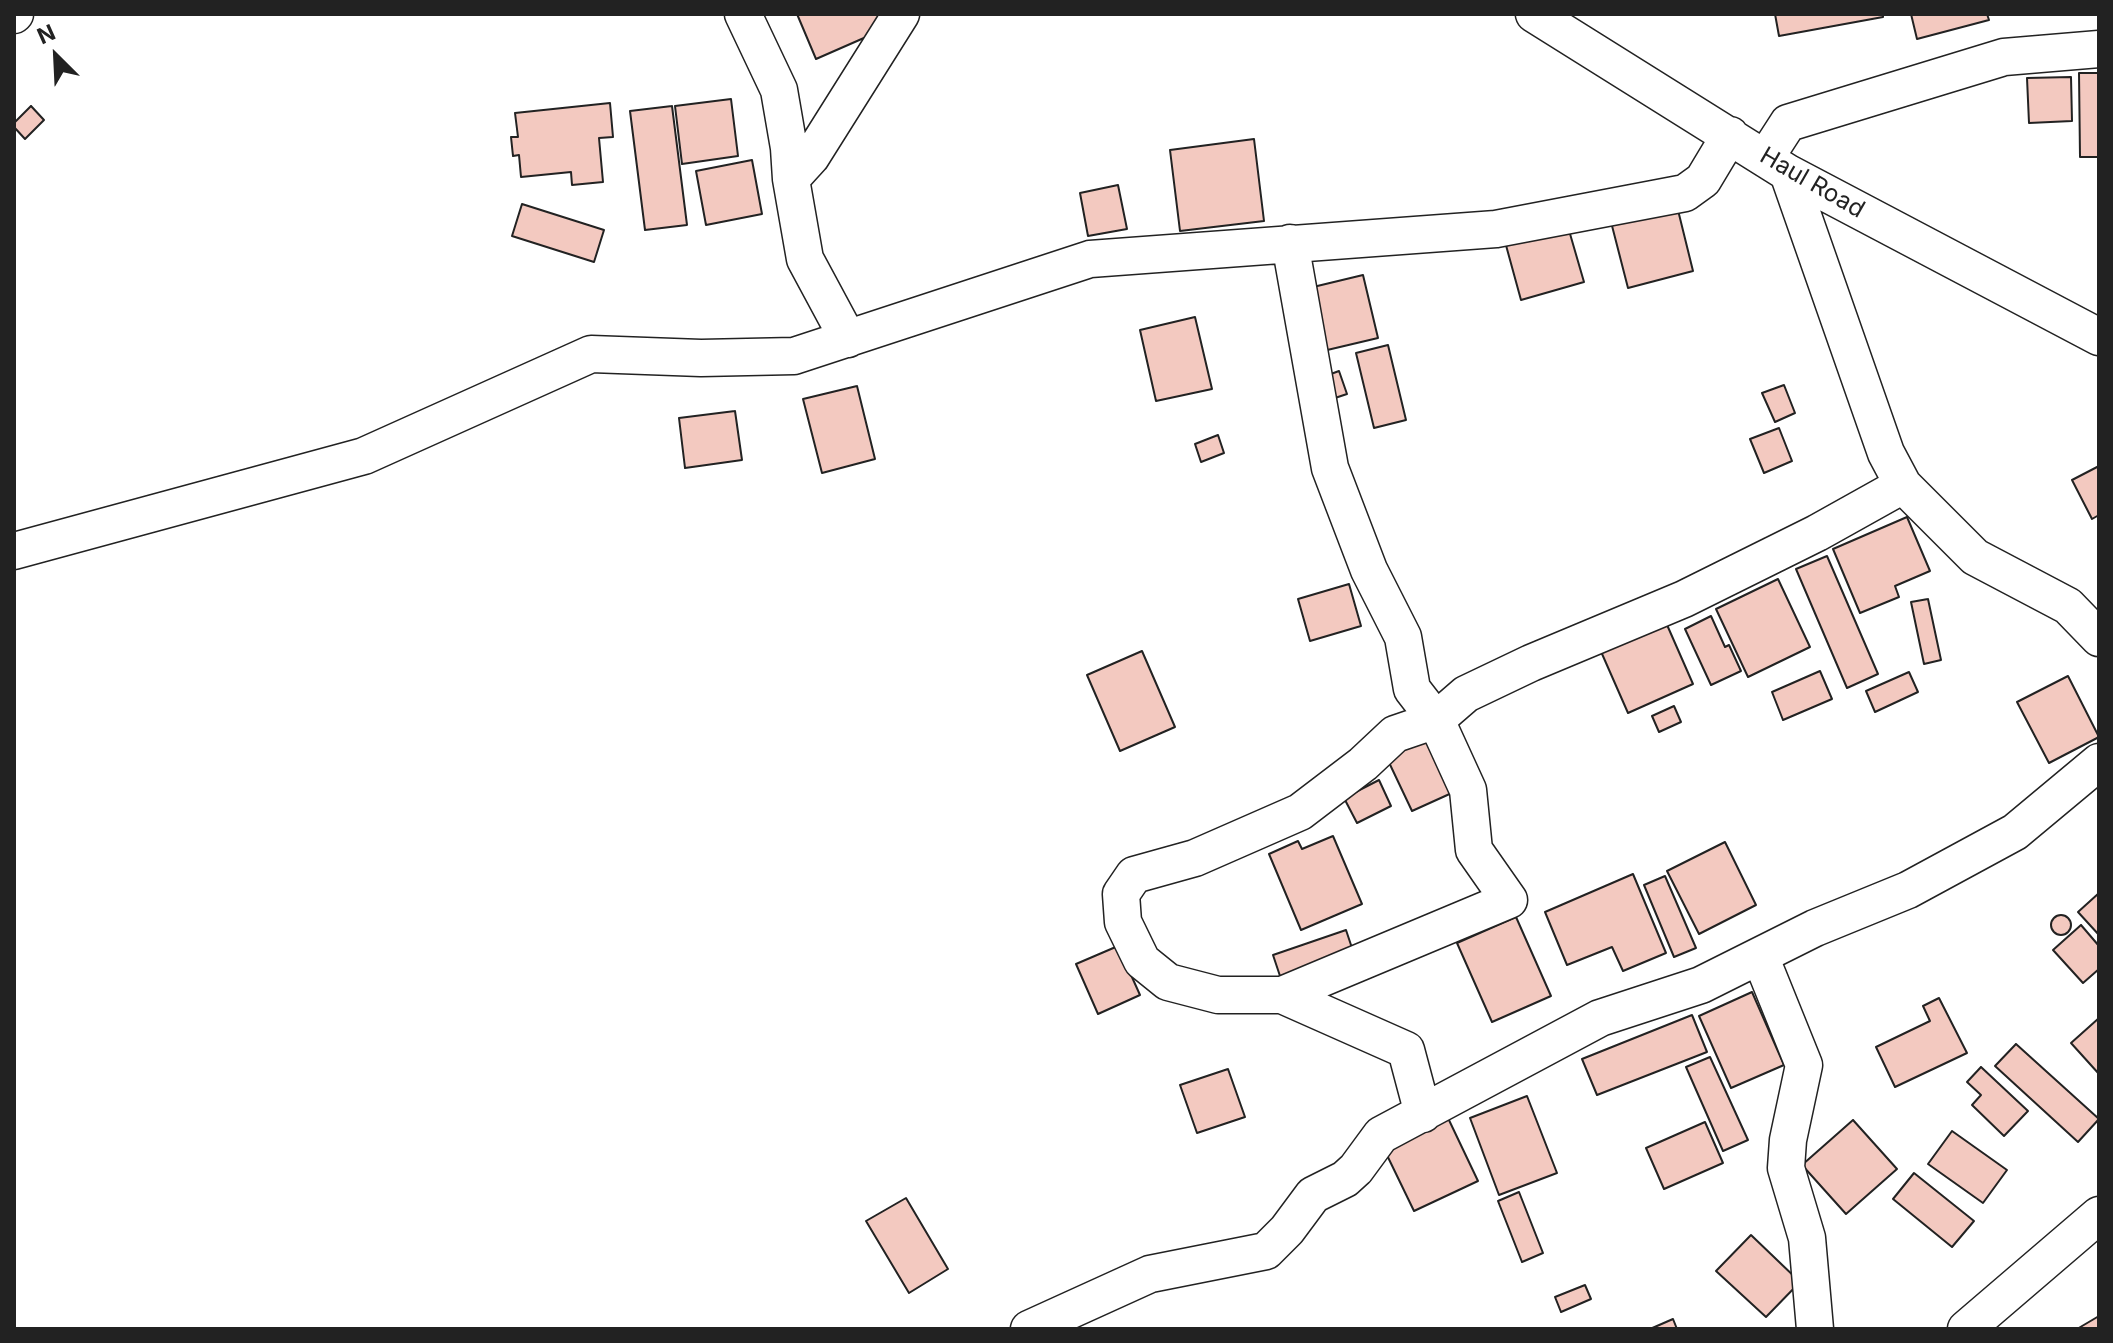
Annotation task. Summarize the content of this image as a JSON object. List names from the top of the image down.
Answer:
{
  "streets": {
    "street": ["Haul Road"]
  },
  "north": "top left"
}
